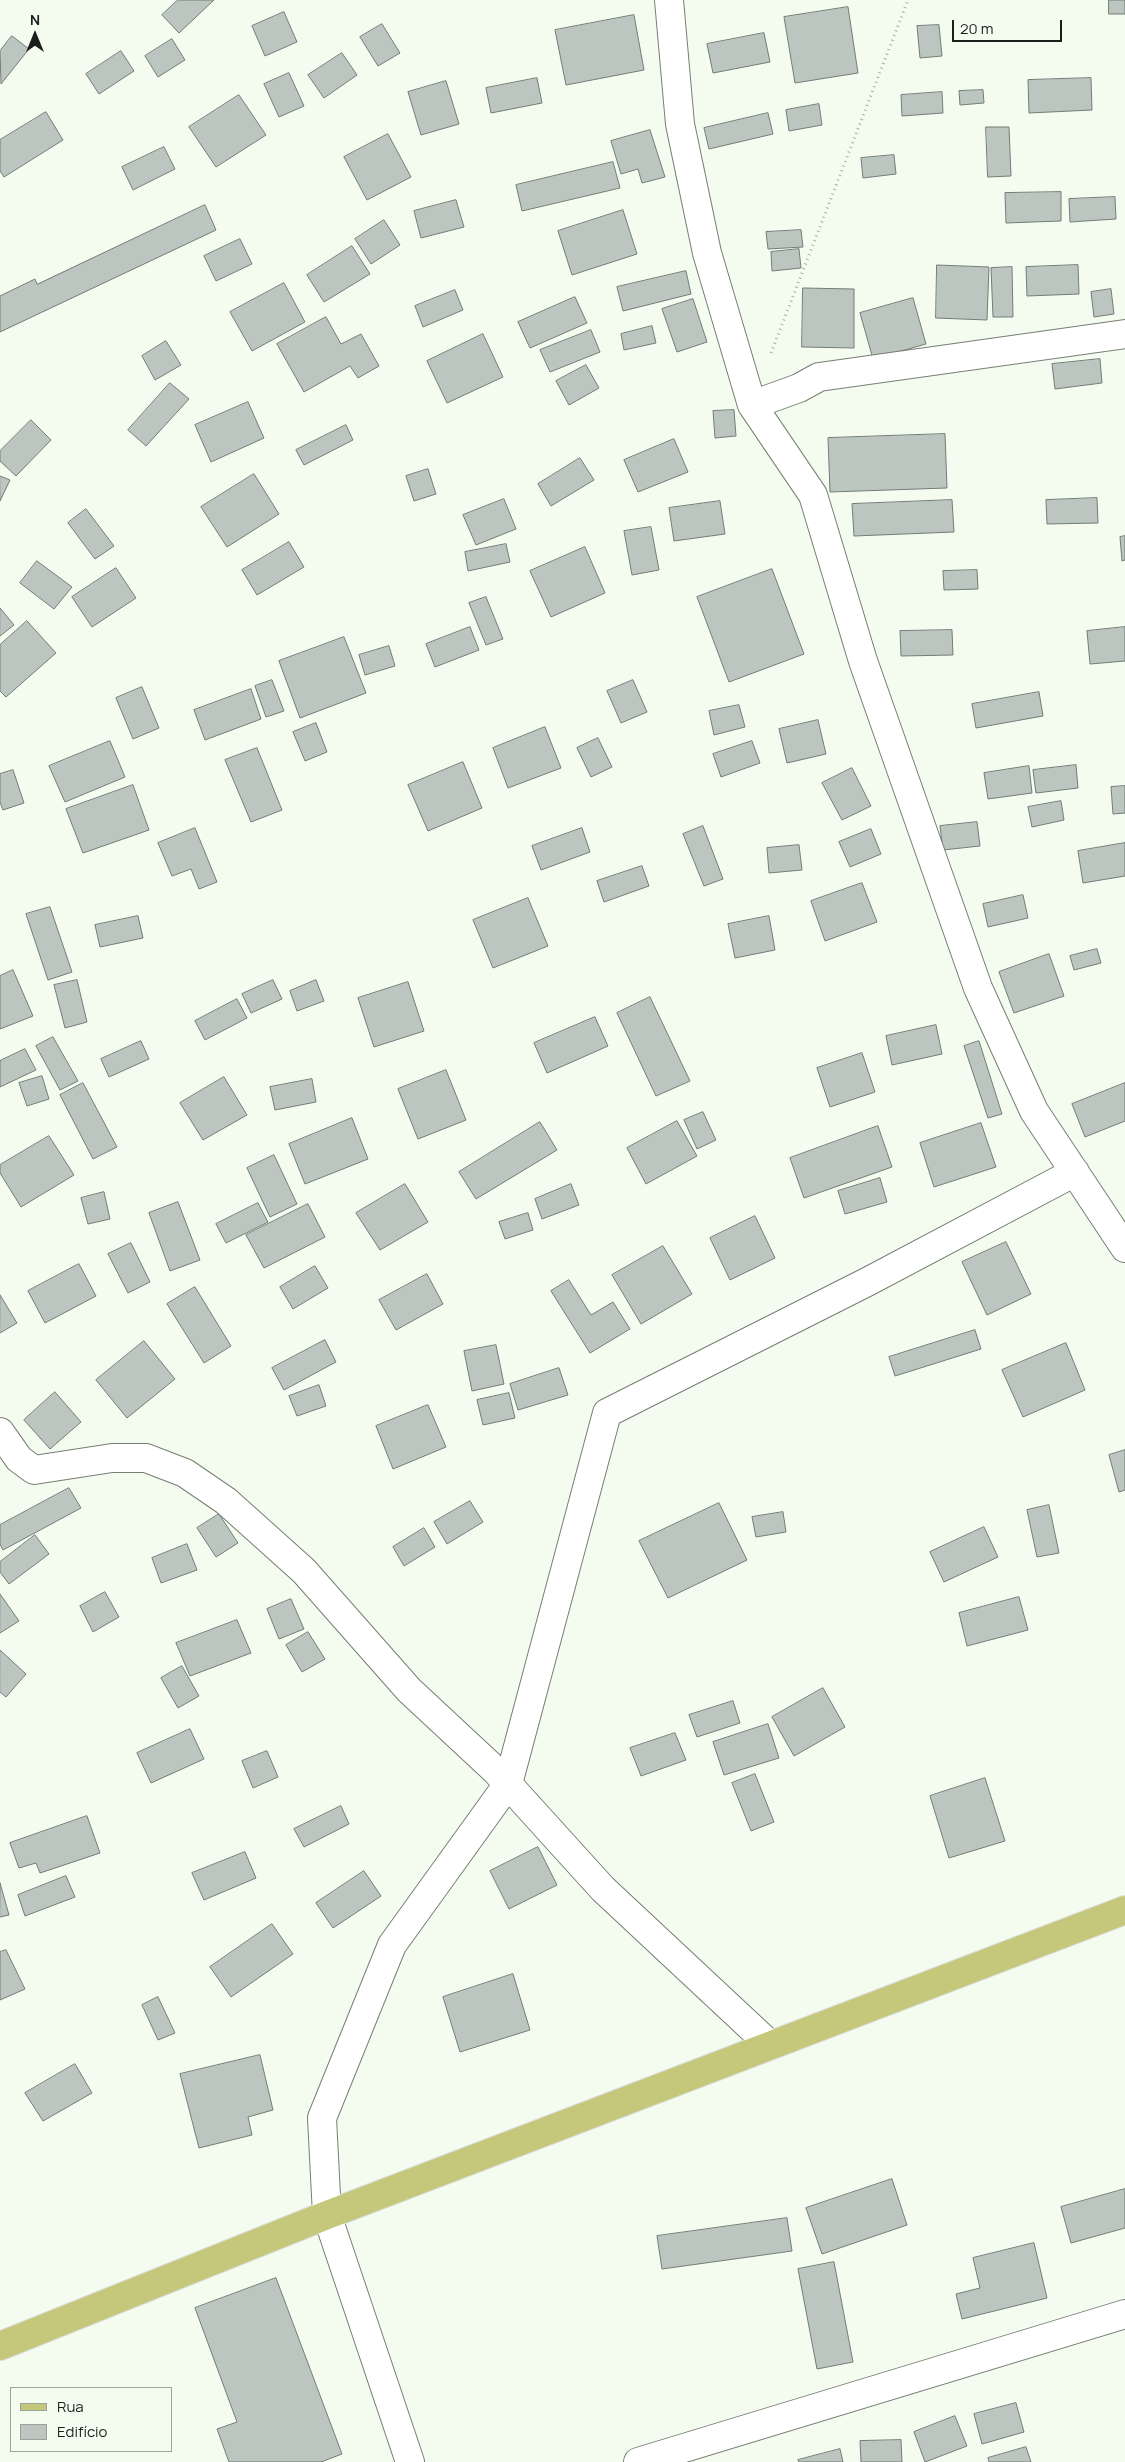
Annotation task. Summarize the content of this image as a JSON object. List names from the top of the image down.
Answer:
{
  "legend": ["Rua", "Edifício"],
  "scale_bar": "20 m",
  "north": "top"
}
